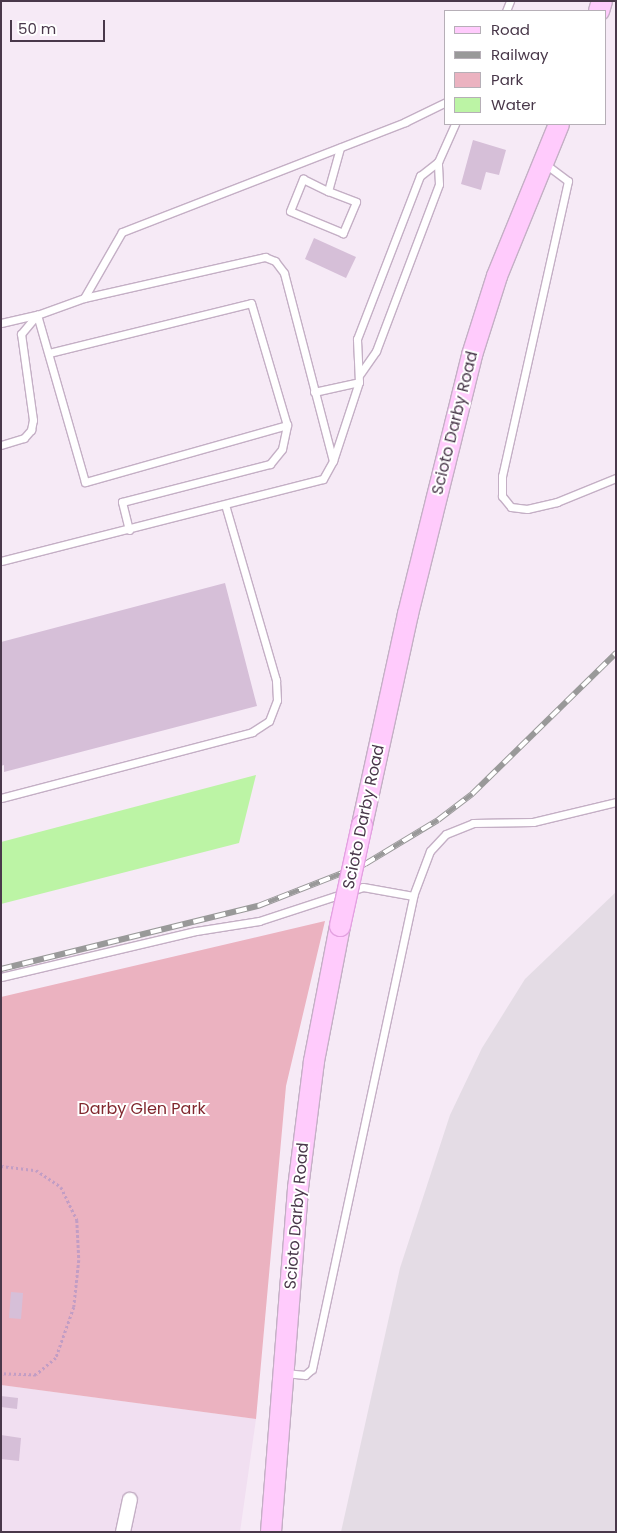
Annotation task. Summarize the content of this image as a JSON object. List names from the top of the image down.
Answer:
{
  "streets": {
    "main road": ["Scioto Darby Road"]
  },
  "parks": ["Darby Glen Park"],
  "legend": [
    "Road",
    "Railway",
    "Park",
    "Water"
  ],
  "scale_bar": "50 m"
}
